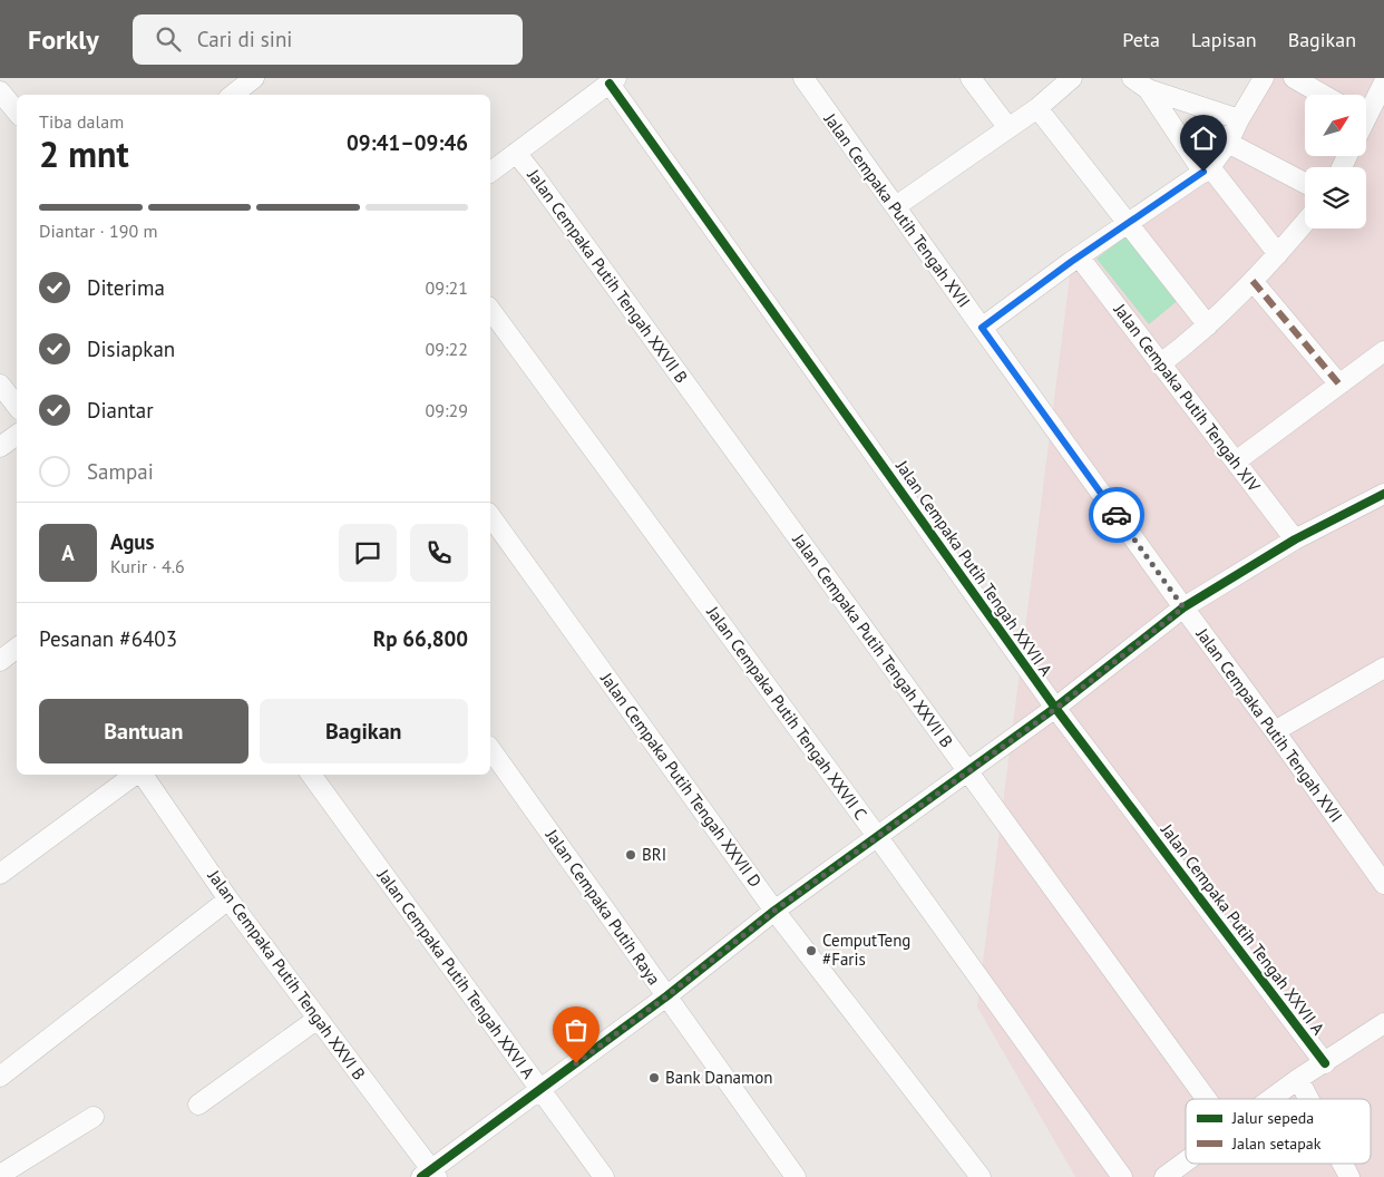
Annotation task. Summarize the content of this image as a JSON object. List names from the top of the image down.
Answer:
{
  "streets": {
    "street": [
      "Jalan Cempaka Putih Tengah XVII",
      "Jalan Cempaka Putih Tengah XXVII B",
      "Jalan Cempaka Putih Tengah XIV",
      "Jalan Cempaka Putih Tengah XXVII A",
      "Jalan Cempaka Putih Tengah XXVII C",
      "Jalan Cempaka Putih Tengah XXVII D",
      "Jalan Cempaka Putih Raya",
      "Jalan Cempaka Putih Tengah XXVI A",
      "Jalan Cempaka Putih Tengah XXVI B"
    ]
  },
  "places": ["BRI", "CemputTeng #Faris", "Bank Danamon"],
  "legend": ["Jalur sepeda", "Jalan setapak"],
  "north": "top right",
  "page": {
    "header": "Forkly",
    "search": "Cari di sini",
    "nav": ["Peta", "Lapisan", "Bagikan"],
    "heading": ["2 mnt", "Tiba dalam", "09:41–09:46"],
    "panel": [
      "Agus",
      "Kurir · 4.6",
      "Pesanan #6403",
      "Rp 66,800"
    ],
    "bar": "Diantar · 190 m",
    "list": [
      ["Diterima", "09:21"],
      ["Disiapkan", "09:22"],
      ["Diantar", "09:29"],
      "Sampai"
    ],
    "round": "A",
    "buttons": ["Bantuan", "Bagikan"]
  }
}
